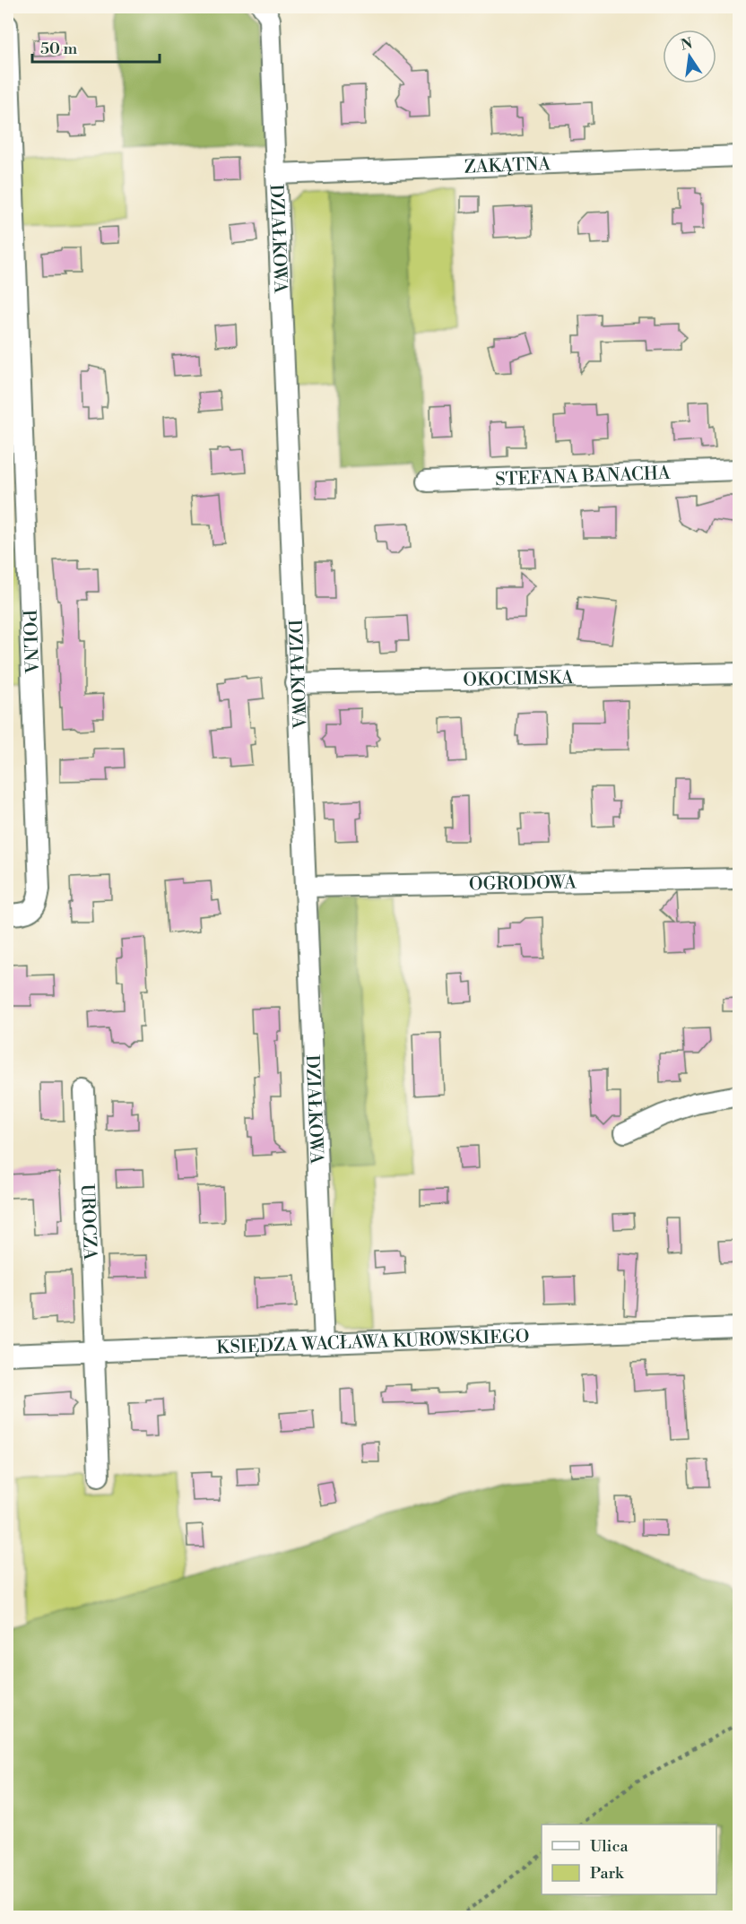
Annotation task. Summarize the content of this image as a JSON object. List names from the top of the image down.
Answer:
{
  "streets": {
    "street": [
      "ZAKĄTNA",
      "DZIAŁKOWA",
      "STEFANA BANACHA",
      "POLNA",
      "OKOCIMSKA",
      "OGRODOWA",
      "UROCZA",
      "KSIĘDZA WACŁAWA KUROWSKIEGO"
    ]
  },
  "crossings": [
    ["ZAKĄTNA", "DZIAŁKOWA"],
    ["DZIAŁKOWA", "OKOCIMSKA"],
    ["DZIAŁKOWA", "OGRODOWA"],
    ["DZIAŁKOWA", "KSIĘDZA WACŁAWA KUROWSKIEGO"],
    ["UROCZA", "KSIĘDZA WACŁAWA KUROWSKIEGO"]
  ],
  "legend": ["Ulica", "Park"],
  "scale_bar": "50 m",
  "north": "top"
}
